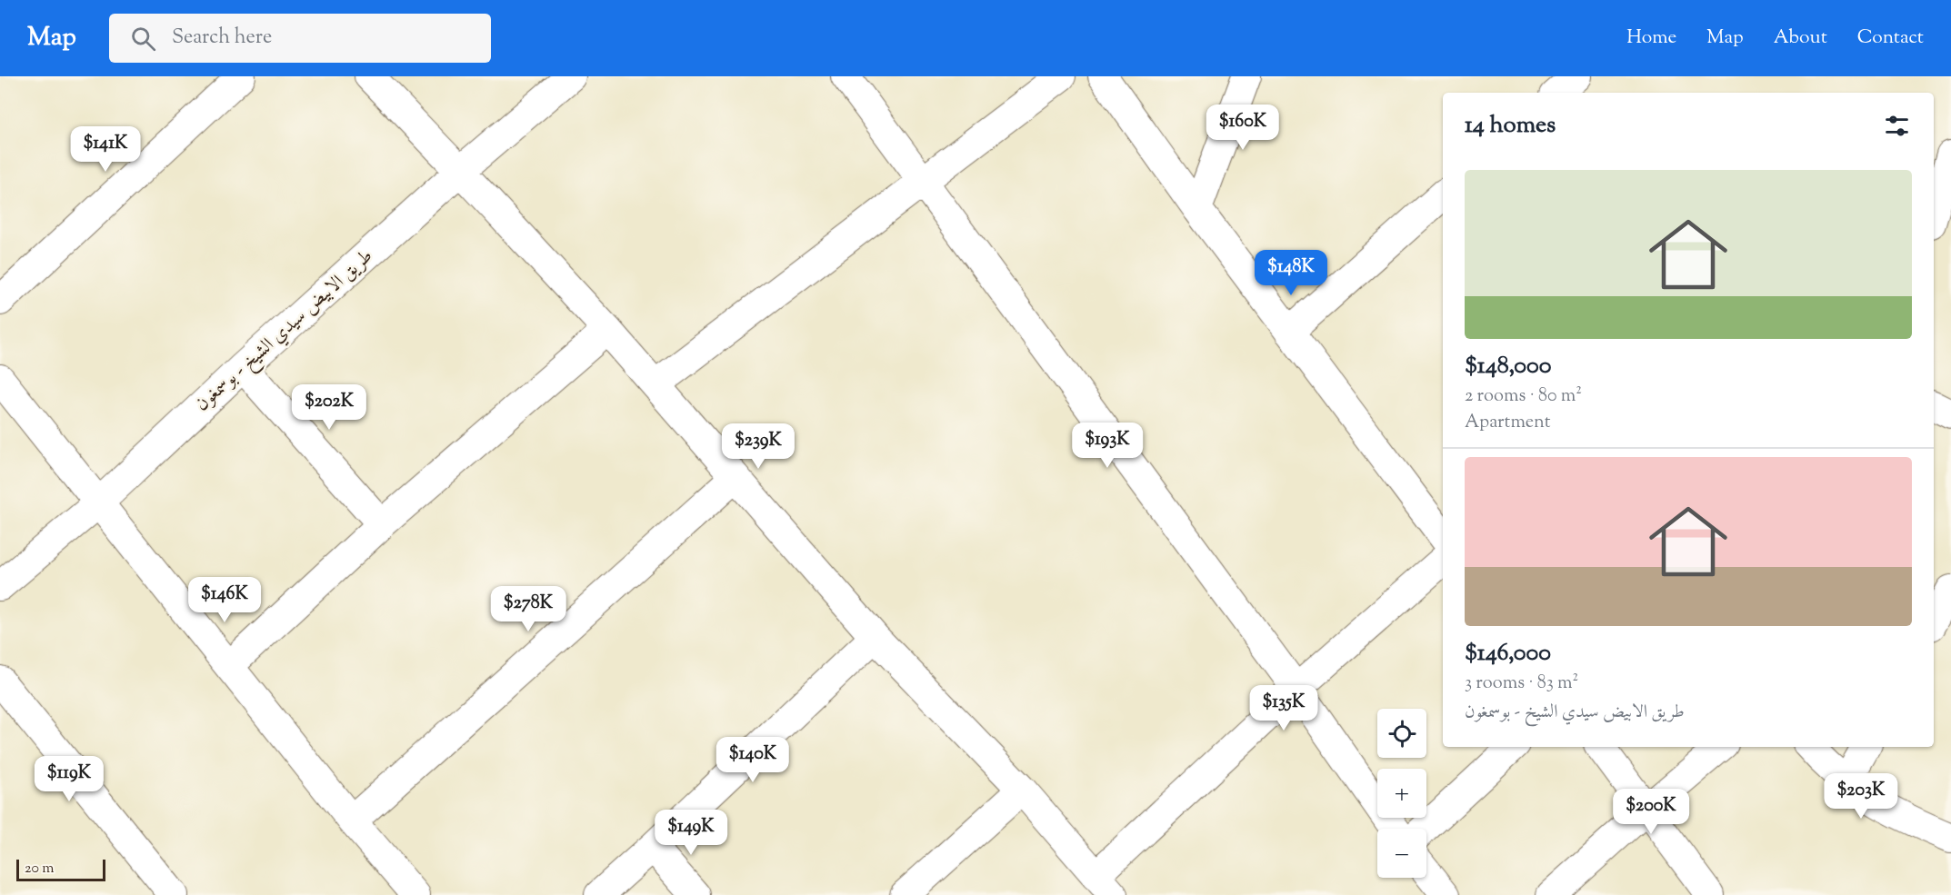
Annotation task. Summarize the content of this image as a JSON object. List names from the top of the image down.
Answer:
{
  "streets": {
    "street": ["طريق الابيض سيدي الشيخ - بوسمغون"]
  },
  "scale_bar": "20 m",
  "page": {
    "header": "Map",
    "search": "Search here",
    "nav": [
      "Home",
      "Map",
      "About",
      "Contact"
    ],
    "heading": "14 homes",
    "price": [
      "$160K",
      "$141K",
      "$148K",
      "$202K",
      "$193K",
      "$239K",
      "$146K",
      "$278K",
      "$135K",
      "$140K",
      "$119K",
      "$203K",
      "$200K",
      "$149K"
    ],
    "list": [
      {
        "name": "$148,000",
        "note": "2 rooms · 80 m² · Apartment"
      },
      {
        "name": "$146,000",
        "note": "3 rooms · 83 m² · طريق الابيض سيدي الشيخ - بوسمغون"
      }
    ],
    "map_buttons": ["+", "−"],
    "scale": "20 m"
  }
}
